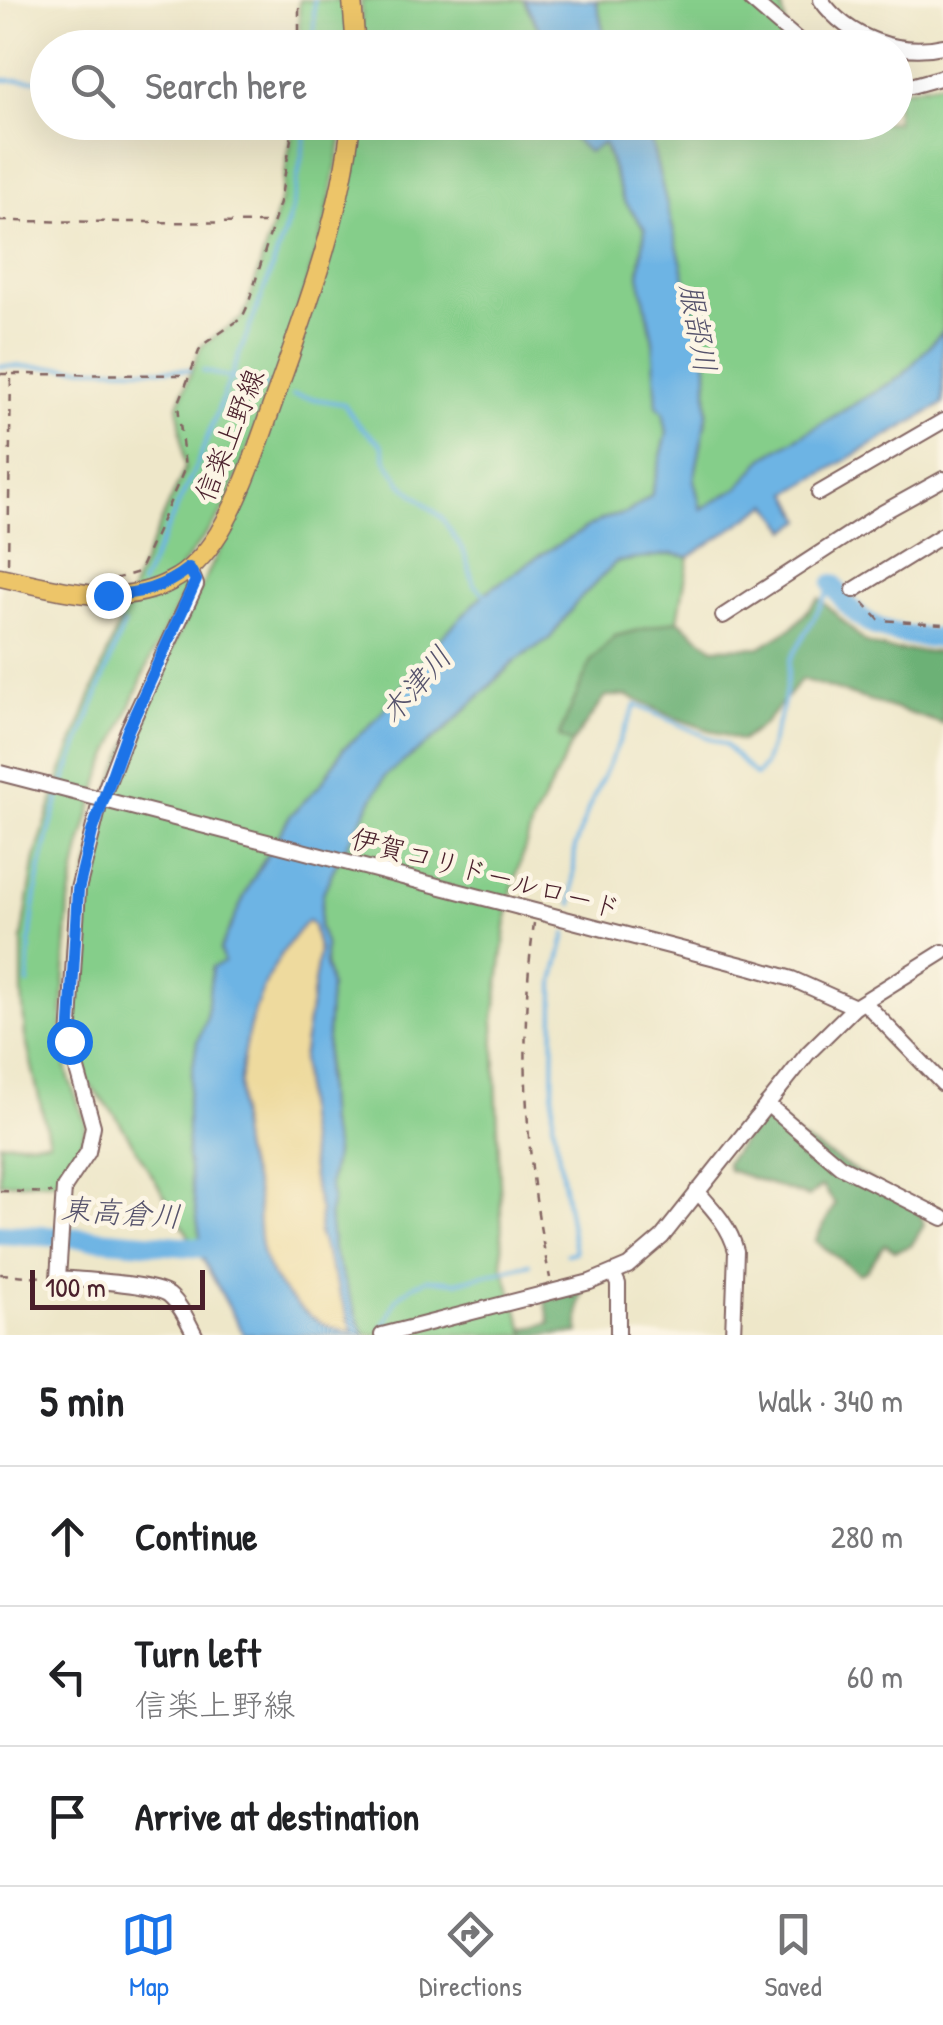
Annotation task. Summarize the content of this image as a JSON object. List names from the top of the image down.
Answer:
{
  "streets": {
    "main road": ["信楽上野線"],
    "street": ["伊賀コリドールロード"]
  },
  "water": ["服部川", "木津川", "東高倉川"],
  "scale_bar": "100 m",
  "page": {
    "search": "Search here",
    "scale": "100 m",
    "heading": ["5 min", "Walk · 340 m"],
    "list": [
      ["Continue", "280 m"],
      ["Turn left", "信楽上野線", "60 m"],
      "Arrive at destination"
    ],
    "nav": ["Map", "Directions", "Saved"]
  }
}
